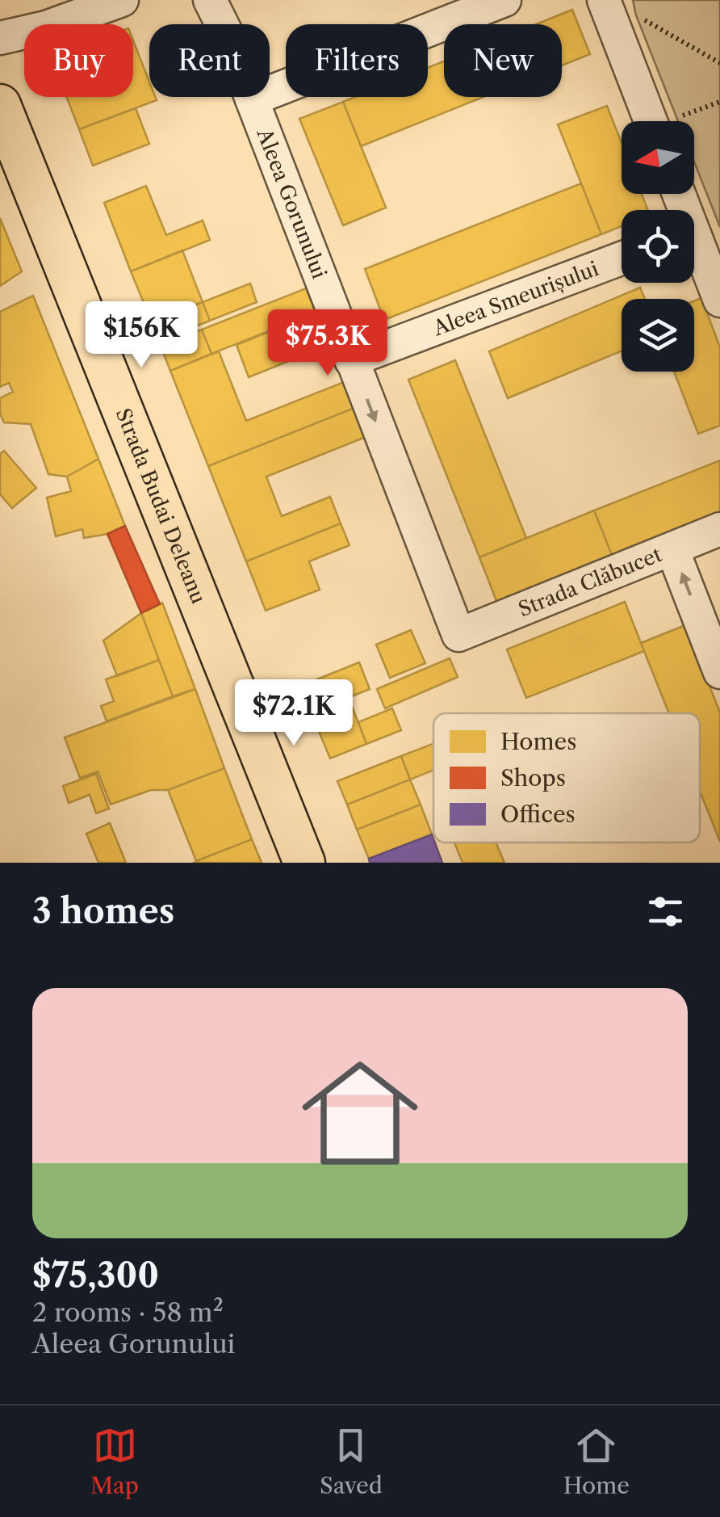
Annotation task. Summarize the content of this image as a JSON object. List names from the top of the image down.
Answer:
{
  "streets": {
    "main road": ["Strada Budai Deleanu"],
    "street": ["Aleea Gorunului", "Aleea Smeurișului", "Strada Clăbucet"]
  },
  "crossings": [
    ["Aleea Gorunului", "Aleea Smeurișului"],
    ["Aleea Gorunului", "Strada Clăbucet"]
  ],
  "one_way": ["Aleea Gorunului"],
  "legend": ["Homes", "Shops", "Offices"],
  "north": "left",
  "page": {
    "chip": [
      "Buy",
      "Rent",
      "Filters",
      "New"
    ],
    "price": ["$156K", "$75.3K", "$72.1K"],
    "heading": "3 homes",
    "list": [
      {
        "name": "$75,300",
        "note": "2 rooms · 58 m² · Aleea Gorunului"
      }
    ],
    "tabs": ["Map", "Saved", "Home"]
  }
}
